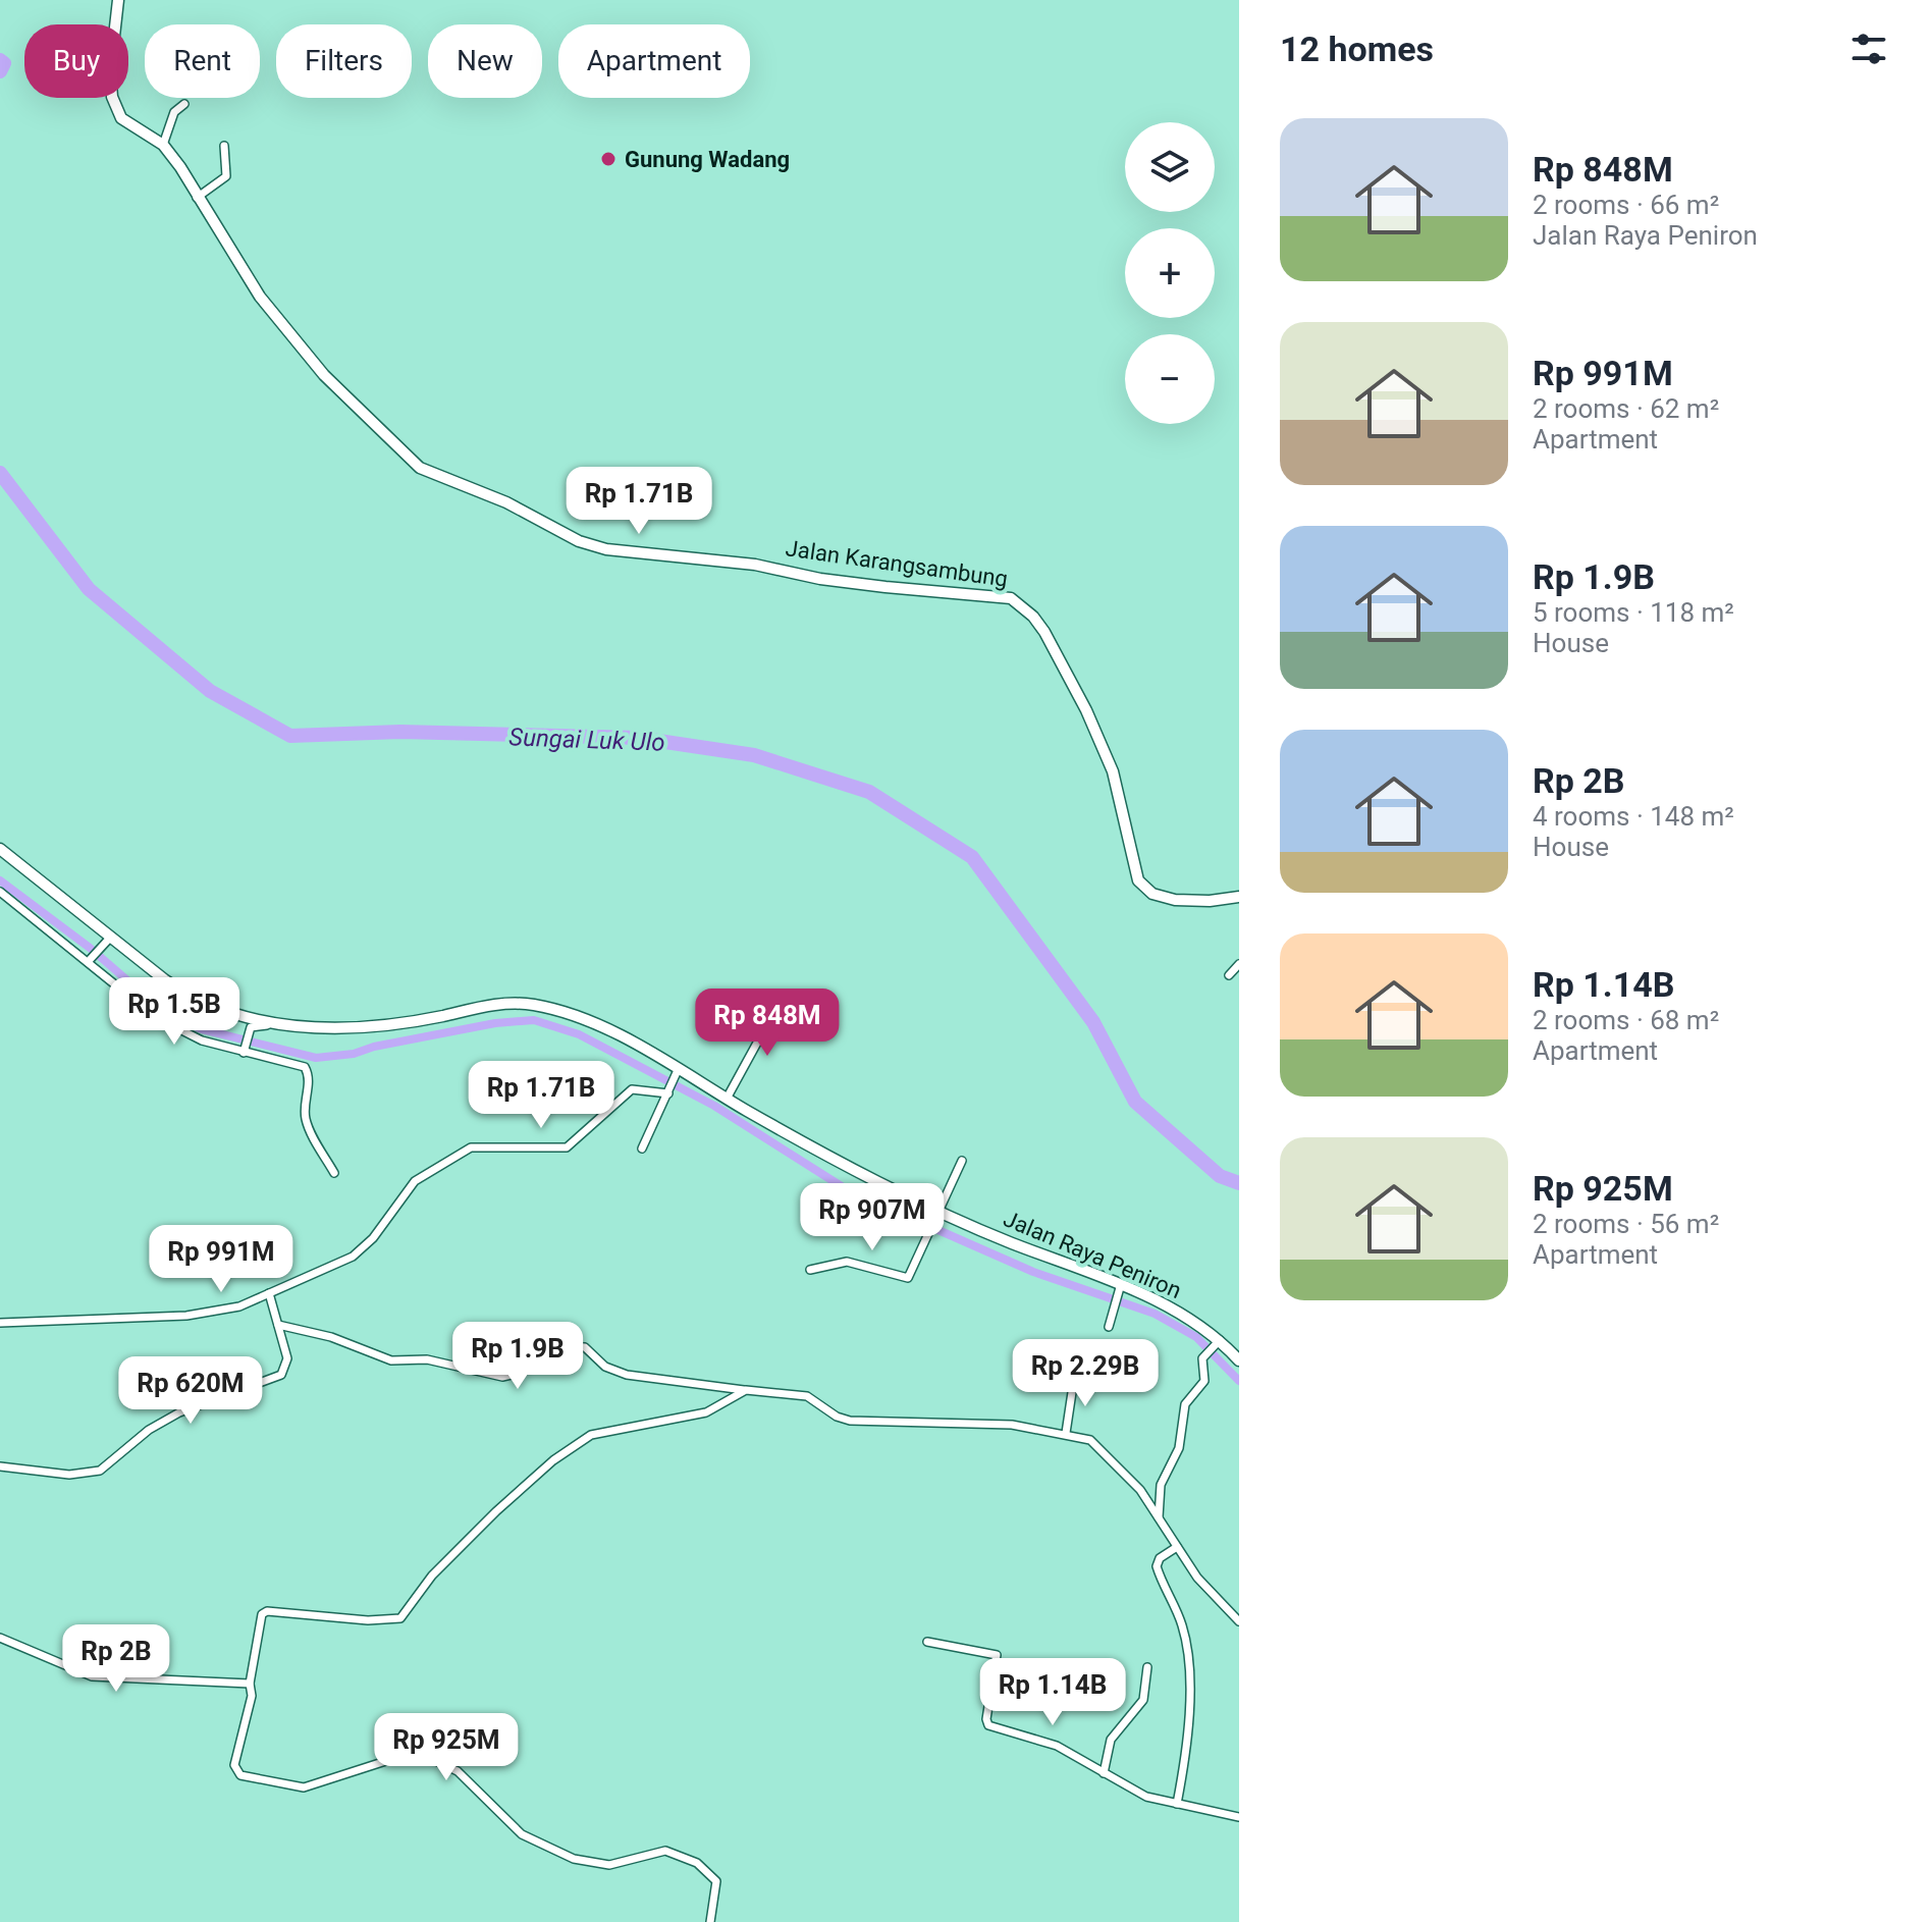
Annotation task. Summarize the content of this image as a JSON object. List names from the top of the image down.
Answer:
{
  "streets": {
    "main road": ["Jalan Karangsambung", "Jalan Raya Peniron"]
  },
  "water": ["Sungai Luk Ulo"],
  "places": ["Gunung Wadang"],
  "page": {
    "heading": "12 homes",
    "chip": [
      "Buy",
      "Rent",
      "Filters",
      "New",
      "Apartment"
    ],
    "list": [
      {
        "name": "Rp 848M",
        "note": "2 rooms · 66 m² · Jalan Raya Peniron"
      },
      {
        "name": "Rp 991M",
        "note": "2 rooms · 62 m² · Apartment"
      },
      {
        "name": "Rp 1.9B",
        "note": "5 rooms · 118 m² · House"
      },
      {
        "name": "Rp 2B",
        "note": "4 rooms · 148 m² · House"
      },
      {
        "name": "Rp 1.14B",
        "note": "2 rooms · 68 m² · Apartment"
      },
      {
        "name": "Rp 925M",
        "note": "2 rooms · 56 m² · Apartment"
      }
    ],
    "map_buttons": ["+", "−"],
    "price": [
      "Rp 1.71B",
      "Rp 1.5B",
      "Rp 848M",
      "Rp 1.71B",
      "Rp 907M",
      "Rp 991M",
      "Rp 1.9B",
      "Rp 2.29B",
      "Rp 620M",
      "Rp 2B",
      "Rp 1.14B",
      "Rp 925M"
    ]
  }
}
